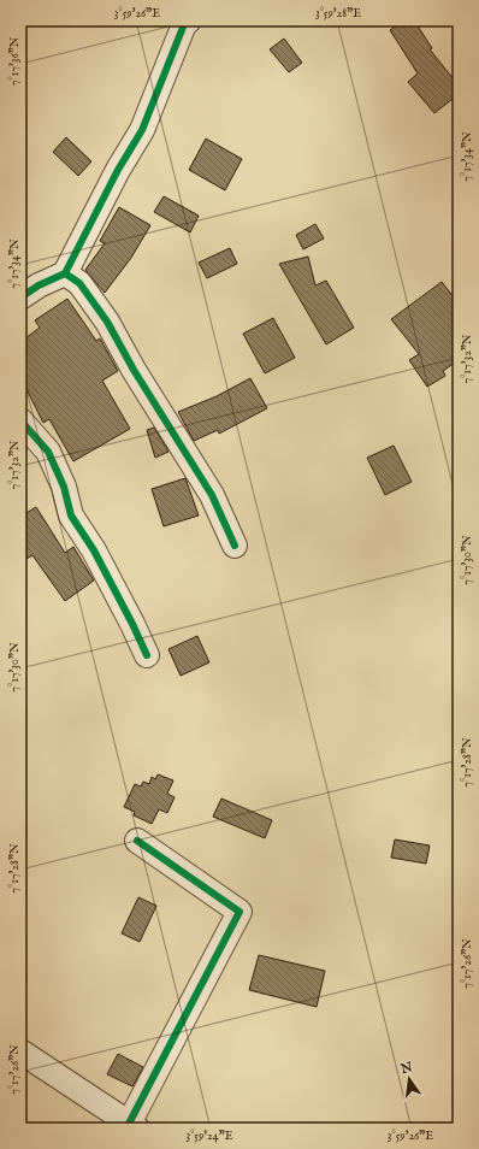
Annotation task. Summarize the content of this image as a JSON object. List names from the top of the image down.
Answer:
{
  "north": "top",
  "coordinates": [
    "3°59'26\"E",
    "3°59'28\"E",
    "7°17'36\"N",
    "7°17'34\"N",
    "7°17'32\"N",
    "7°17'30\"N",
    "7°17'28\"N",
    "7°17'26\"N",
    "3°59'24\"E"
  ]
}
